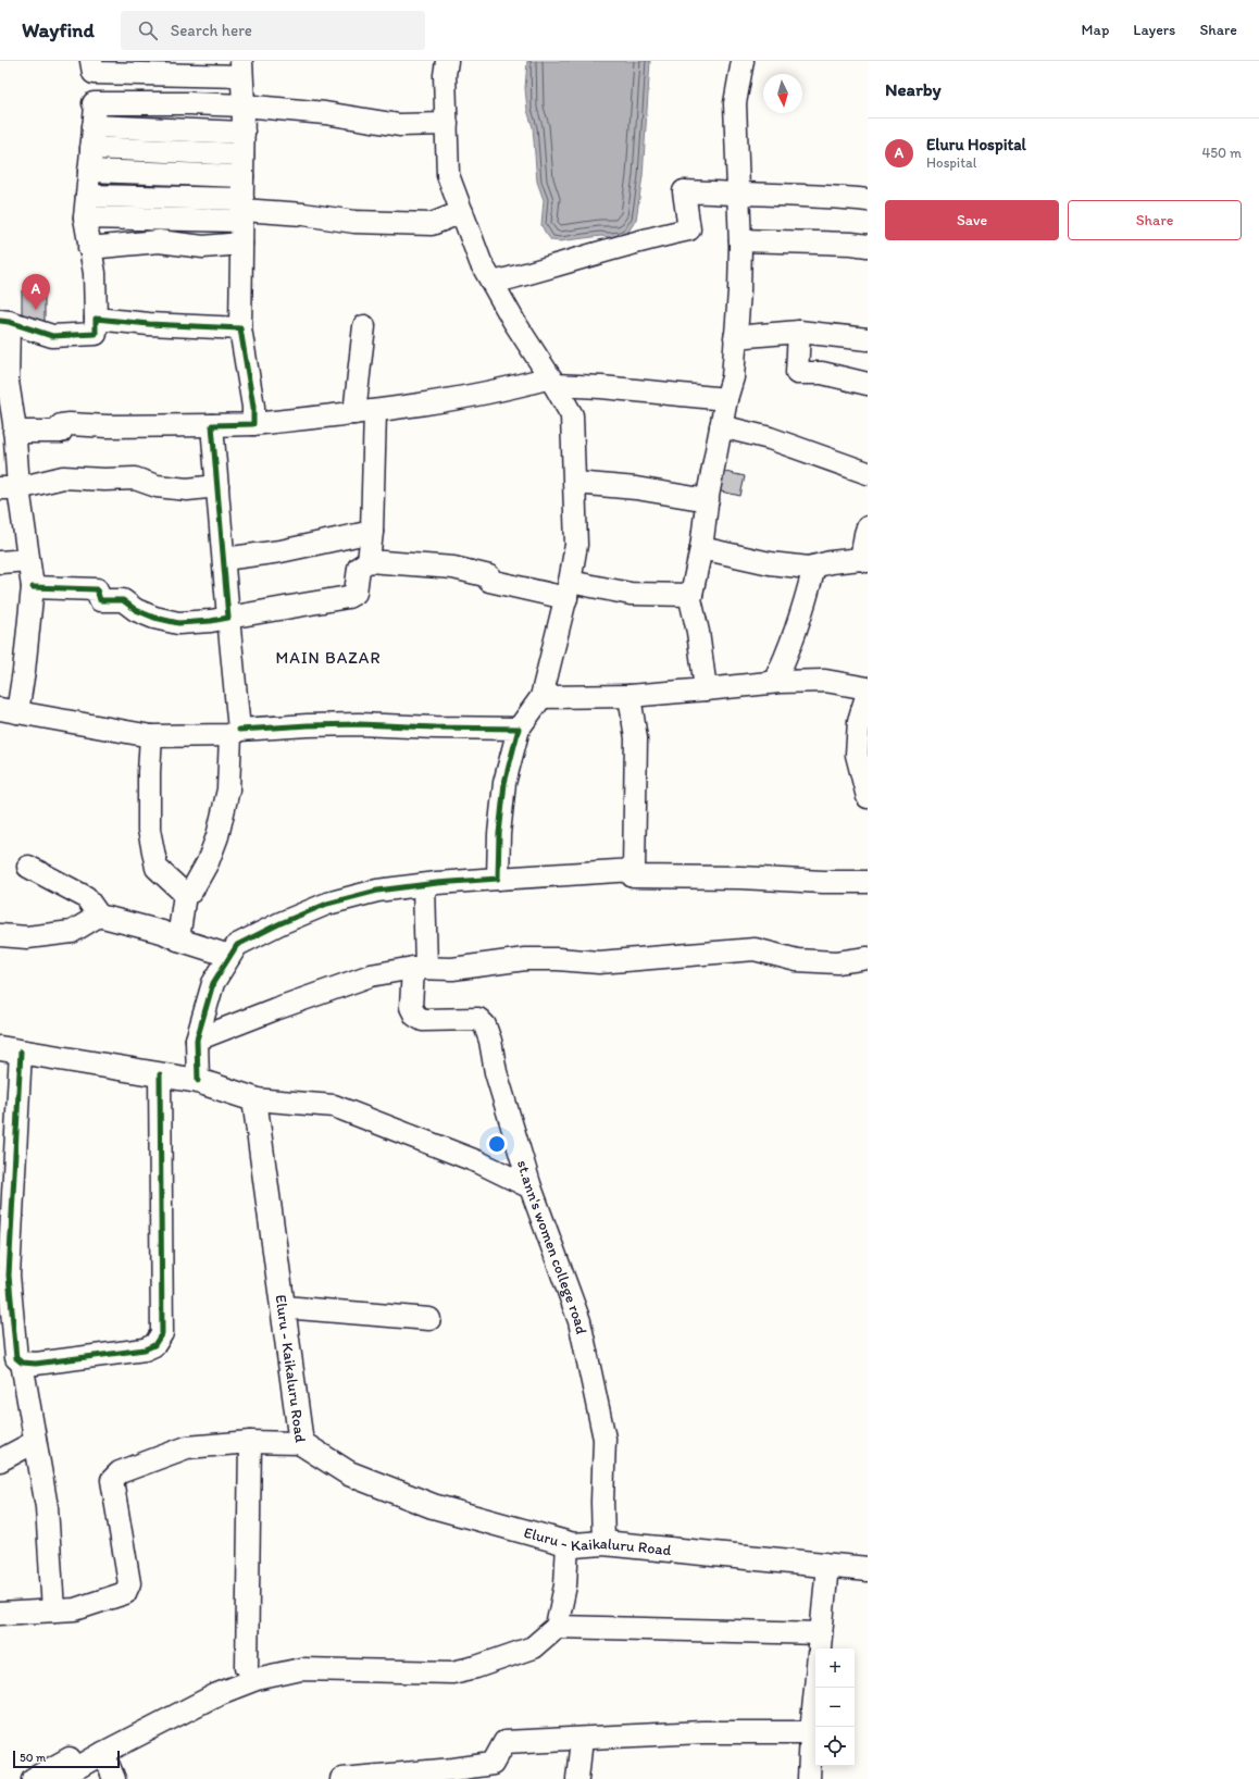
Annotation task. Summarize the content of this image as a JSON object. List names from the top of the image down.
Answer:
{
  "streets": {
    "main road": ["Eluru - Kaikaluru Road"],
    "street": ["st.ann's women college road"]
  },
  "crossings": [
    ["st.ann's women college road", "Eluru - Kaikaluru Road"]
  ],
  "districts": ["MAIN BAZAR"],
  "scale_bar": "50 m",
  "north": "bottom",
  "page": {
    "header": "Wayfind",
    "search": "Search here",
    "nav": ["Map", "Layers", "Share"],
    "heading": "Nearby",
    "list": [
      {
        "mark": "A",
        "name": "Eluru Hospital",
        "note": "Hospital",
        "value": "450 m"
      }
    ],
    "buttons": ["Save", "Share"],
    "pins": "A",
    "map_buttons": ["+", "−"],
    "scale": "50 m"
  }
}
